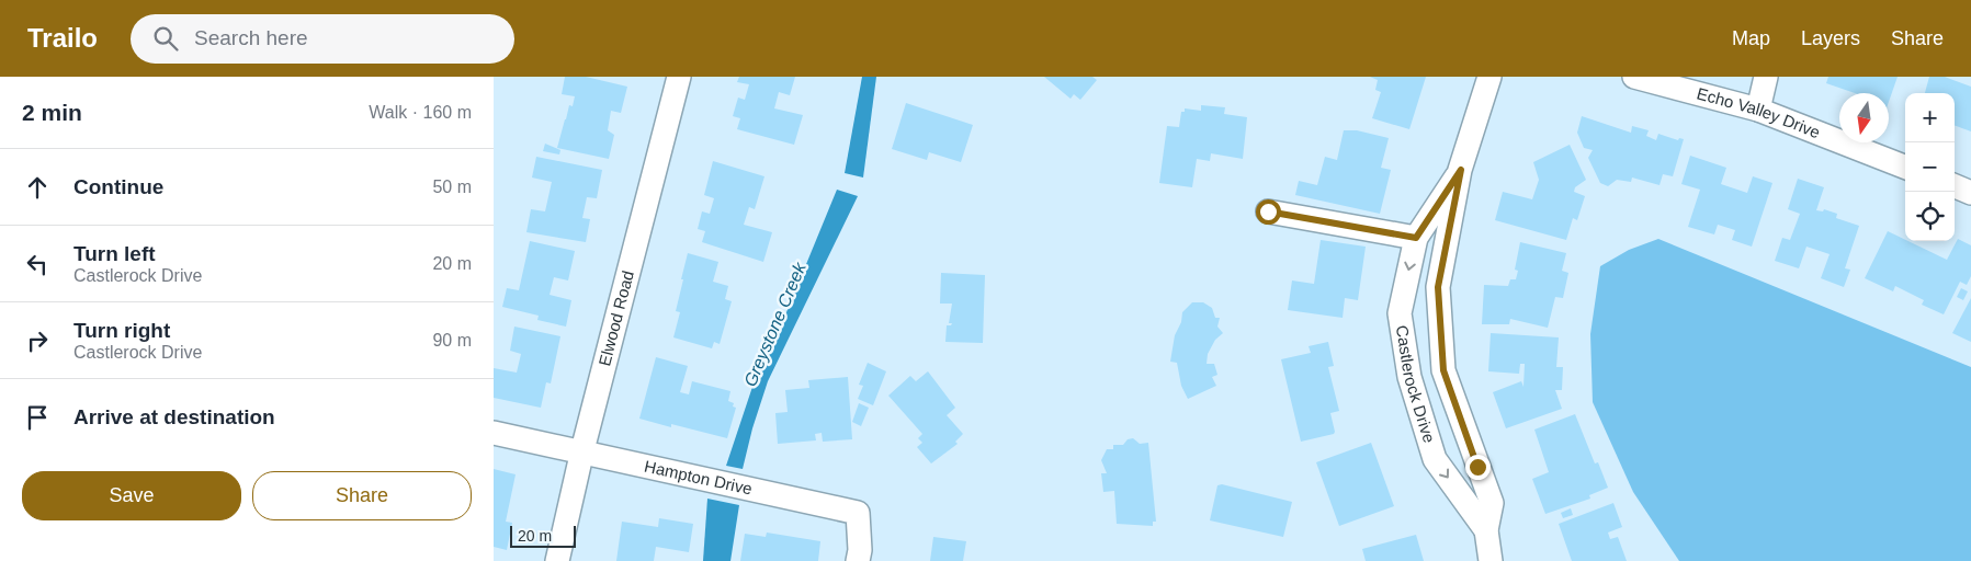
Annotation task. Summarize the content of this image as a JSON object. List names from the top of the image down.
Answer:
{
  "streets": {
    "street": [
      "Echo Valley Drive",
      "Elwood Road",
      "Castlerock Drive",
      "Hampton Drive"
    ]
  },
  "crossings": [
    ["Elwood Road", "Hampton Drive"]
  ],
  "water": ["Greystone Creek"],
  "scale_bar": "20 m",
  "north": "bottom",
  "page": {
    "header": "Trailo",
    "search": "Search here",
    "nav": ["Map", "Layers", "Share"],
    "heading": ["2 min", "Walk · 160 m"],
    "map_buttons": ["+", "−"],
    "list": [
      ["Continue", "50 m"],
      ["Turn left", "Castlerock Drive", "20 m"],
      ["Turn right", "Castlerock Drive", "90 m"],
      "Arrive at destination"
    ],
    "buttons": ["Save", "Share"],
    "scale": "20 m"
  }
}
